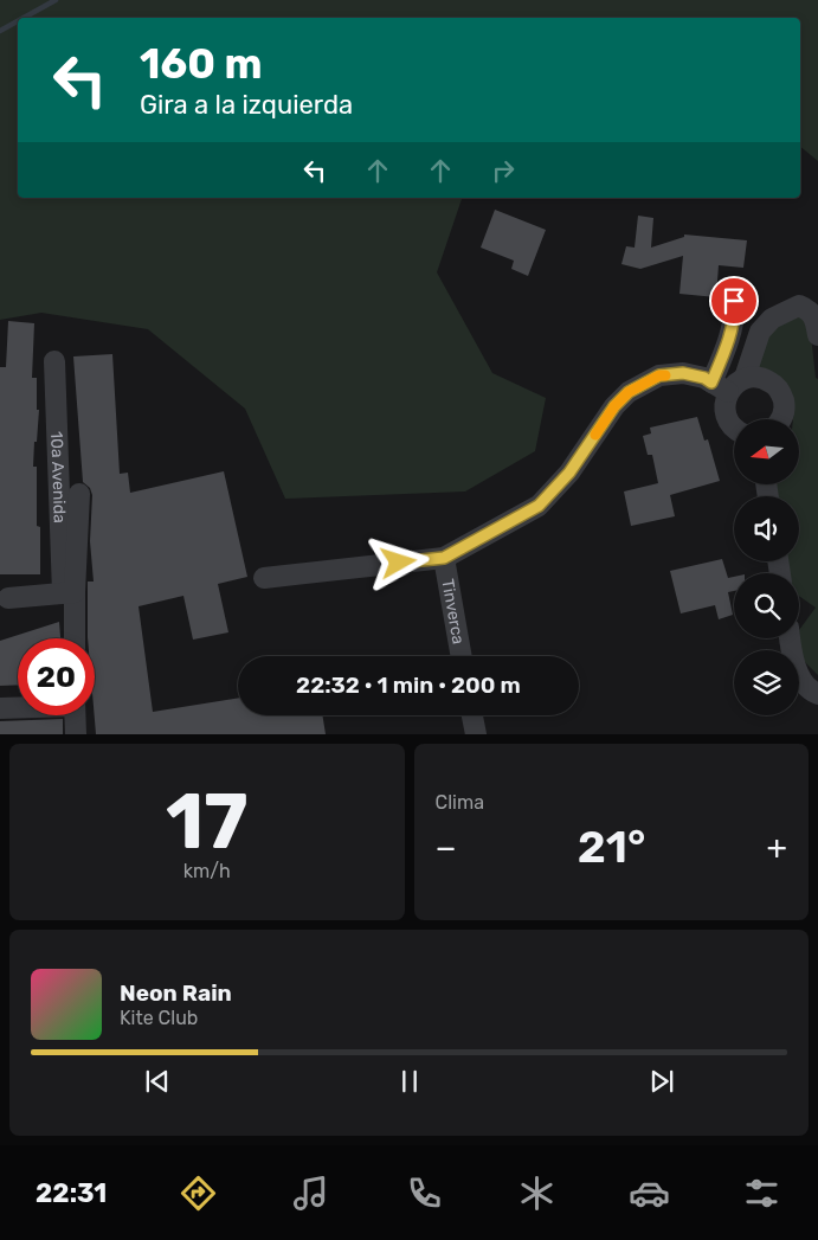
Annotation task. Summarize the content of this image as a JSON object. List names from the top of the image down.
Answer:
{
  "streets": {
    "street": ["10a Avenida", "Tinverca"]
  },
  "north": "left",
  "page": {
    "turn": ["160 m", "Gira a la izquierda"],
    "limit": "20",
    "trip": "22:32 · 1 min · 200 m",
    "tile": [
      ["17", "km/h"],
      "Clima"
    ],
    "heat": ["−", "21°", "+"],
    "song": ["Neon Rain", "Kite Club"],
    "tabs": "22:31"
  }
}
